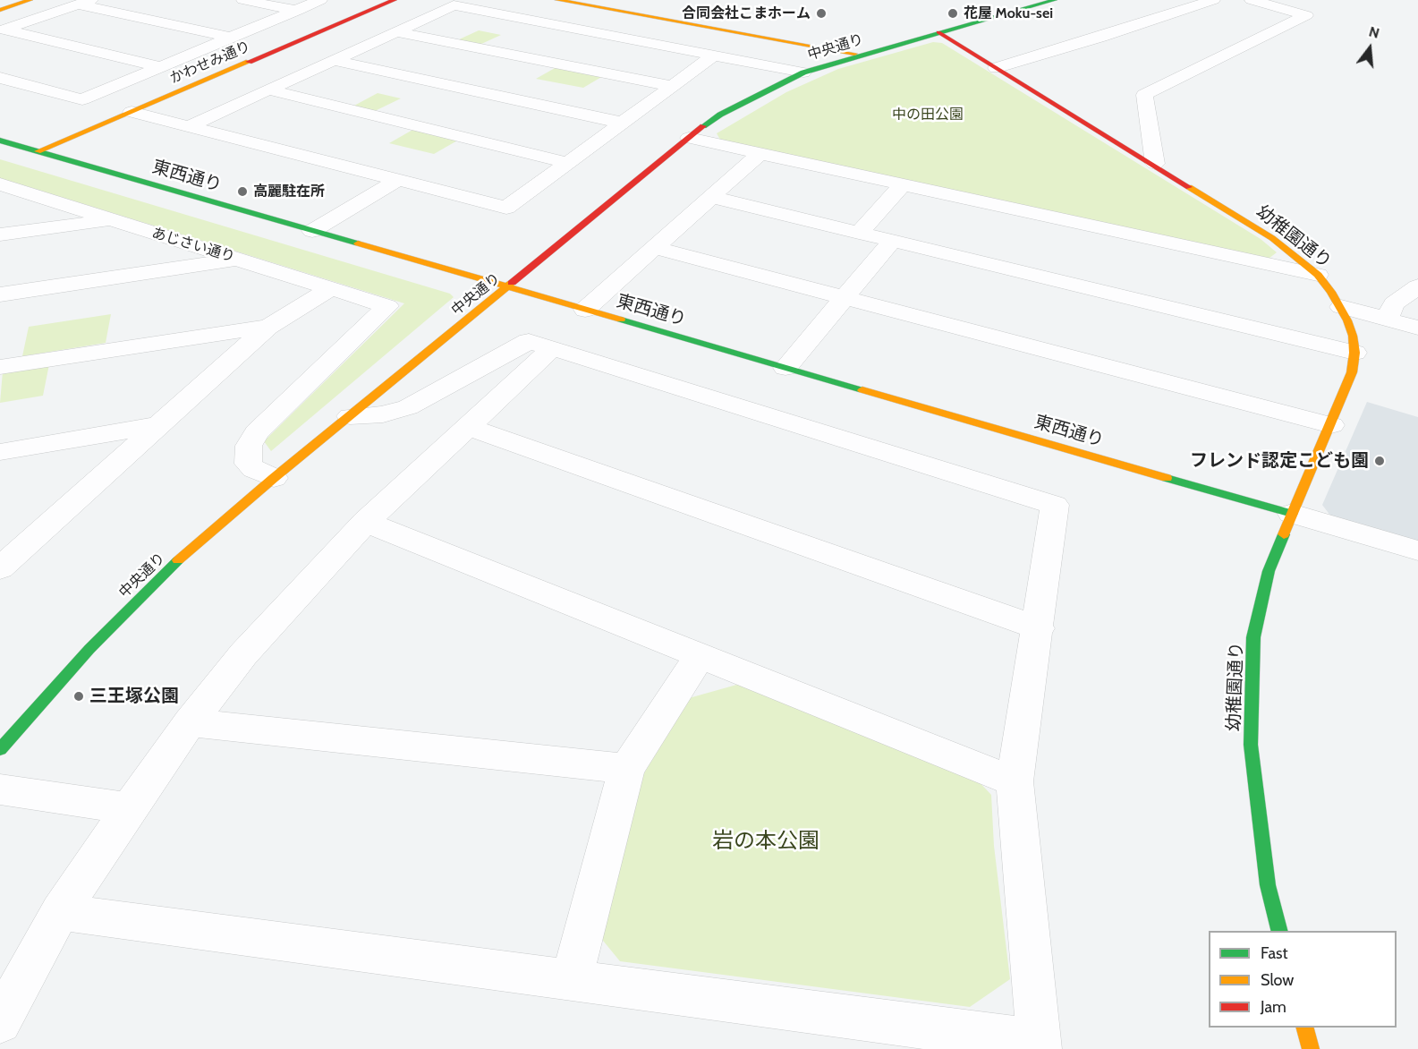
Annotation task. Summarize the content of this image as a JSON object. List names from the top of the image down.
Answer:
{
  "streets": {
    "street": [
      "中央通り",
      "かわせみ通り",
      "東西通り",
      "幼稚園通り",
      "あじさい通り"
    ]
  },
  "crossings": [
    ["中央通り", "東西通り"],
    ["中央通り", "幼稚園通り"],
    ["中央通り", "あじさい通り"],
    ["かわせみ通り", "東西通り"],
    ["東西通り", "幼稚園通り"]
  ],
  "parks": ["中の田公園", "岩の本公園"],
  "places": [
    "合同会社こまホーム",
    "花屋 Moku-sei",
    "高麗駐在所",
    "フレンド認定こども園",
    "三王塚公園"
  ],
  "legend": ["Fast", "Slow", "Jam"],
  "north": "top"
}
